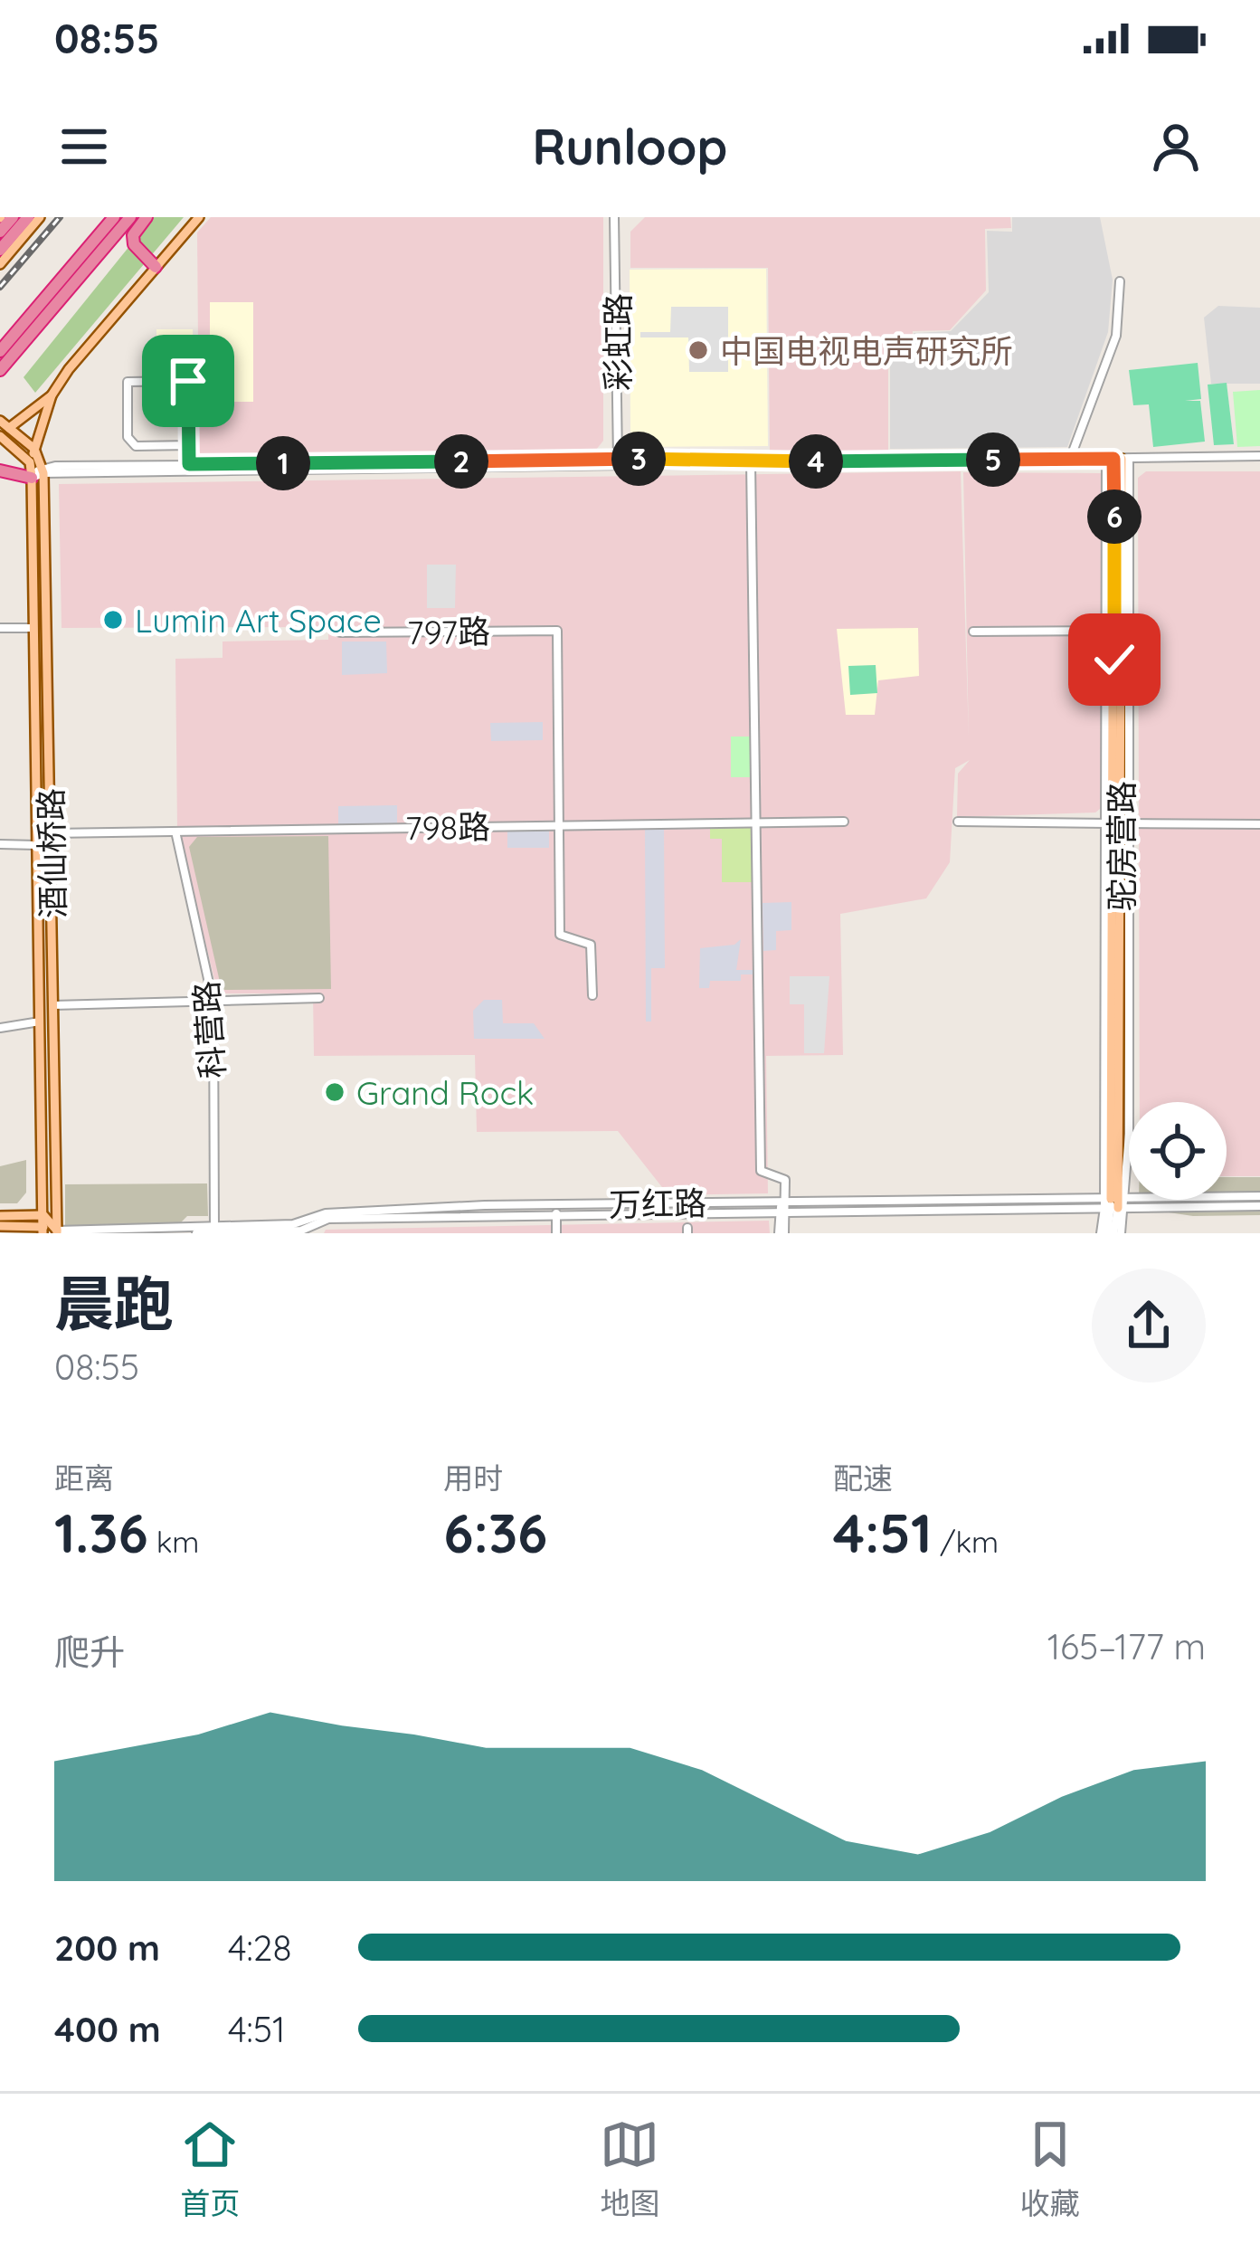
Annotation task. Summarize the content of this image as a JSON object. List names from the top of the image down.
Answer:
{
  "streets": {
    "main road": ["驼房营路", "酒仙桥路"],
    "street": [
      "彩虹路",
      "797路",
      "798路",
      "科营路",
      "万红路"
    ]
  },
  "crossings": [
    ["797路", "798路"],
    ["798路", "酒仙桥路"],
    ["798路", "科营路"],
    ["驼房营路", "万红路"],
    ["酒仙桥路", "万红路"],
    ["科营路", "万红路"]
  ],
  "places": ["中国电视电声研究所", "Lumin Art Space", "Grand Rock"],
  "page": {
    "status": "08:55",
    "header": "Runloop",
    "pins": [
      "3",
      "5",
      "2",
      "4",
      "1",
      "6"
    ],
    "heading": ["晨跑", "08:55"],
    "stats": [
      ["距离", "1.36 km"],
      ["用时", "6:36"],
      ["配速", "4:51 /km"]
    ],
    "chart": ["爬升", "165–177 m"],
    "list": [
      {
        "name": "200 m",
        "note": "4:28"
      },
      {
        "name": "400 m",
        "note": "4:51"
      }
    ],
    "tabs": ["首页", "地图", "收藏"]
  }
}
